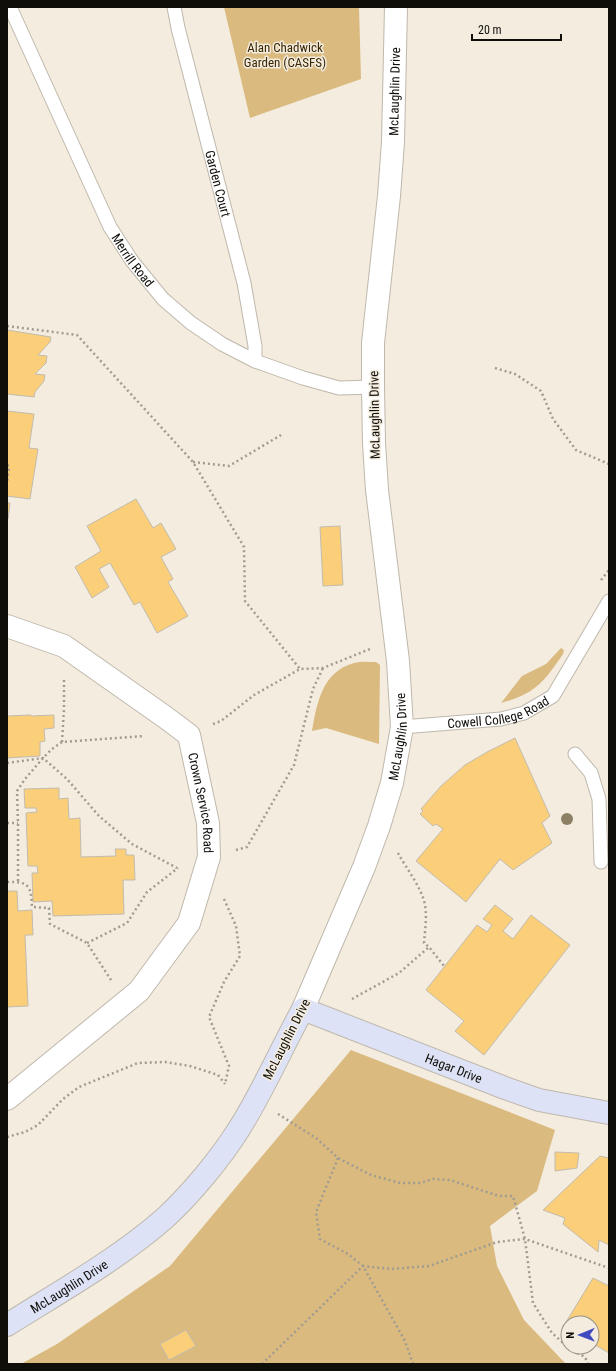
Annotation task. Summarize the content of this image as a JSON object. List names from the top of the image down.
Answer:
{
  "streets": {
    "main road": ["McLaughlin Drive", "Hagar Drive"],
    "street": ["Crown Service Road"],
    "lane": ["Garden Court", "Merrill Road", "Cowell College Road"]
  },
  "crossings": [
    ["McLaughlin Drive", "Merrill Road"],
    ["McLaughlin Drive", "Cowell College Road"],
    ["McLaughlin Drive", "Hagar Drive"],
    ["Garden Court", "Merrill Road"]
  ],
  "parks": ["Alan Chadwick Garden (CASFS)"],
  "scale_bar": "20 m",
  "north": "left"
}
